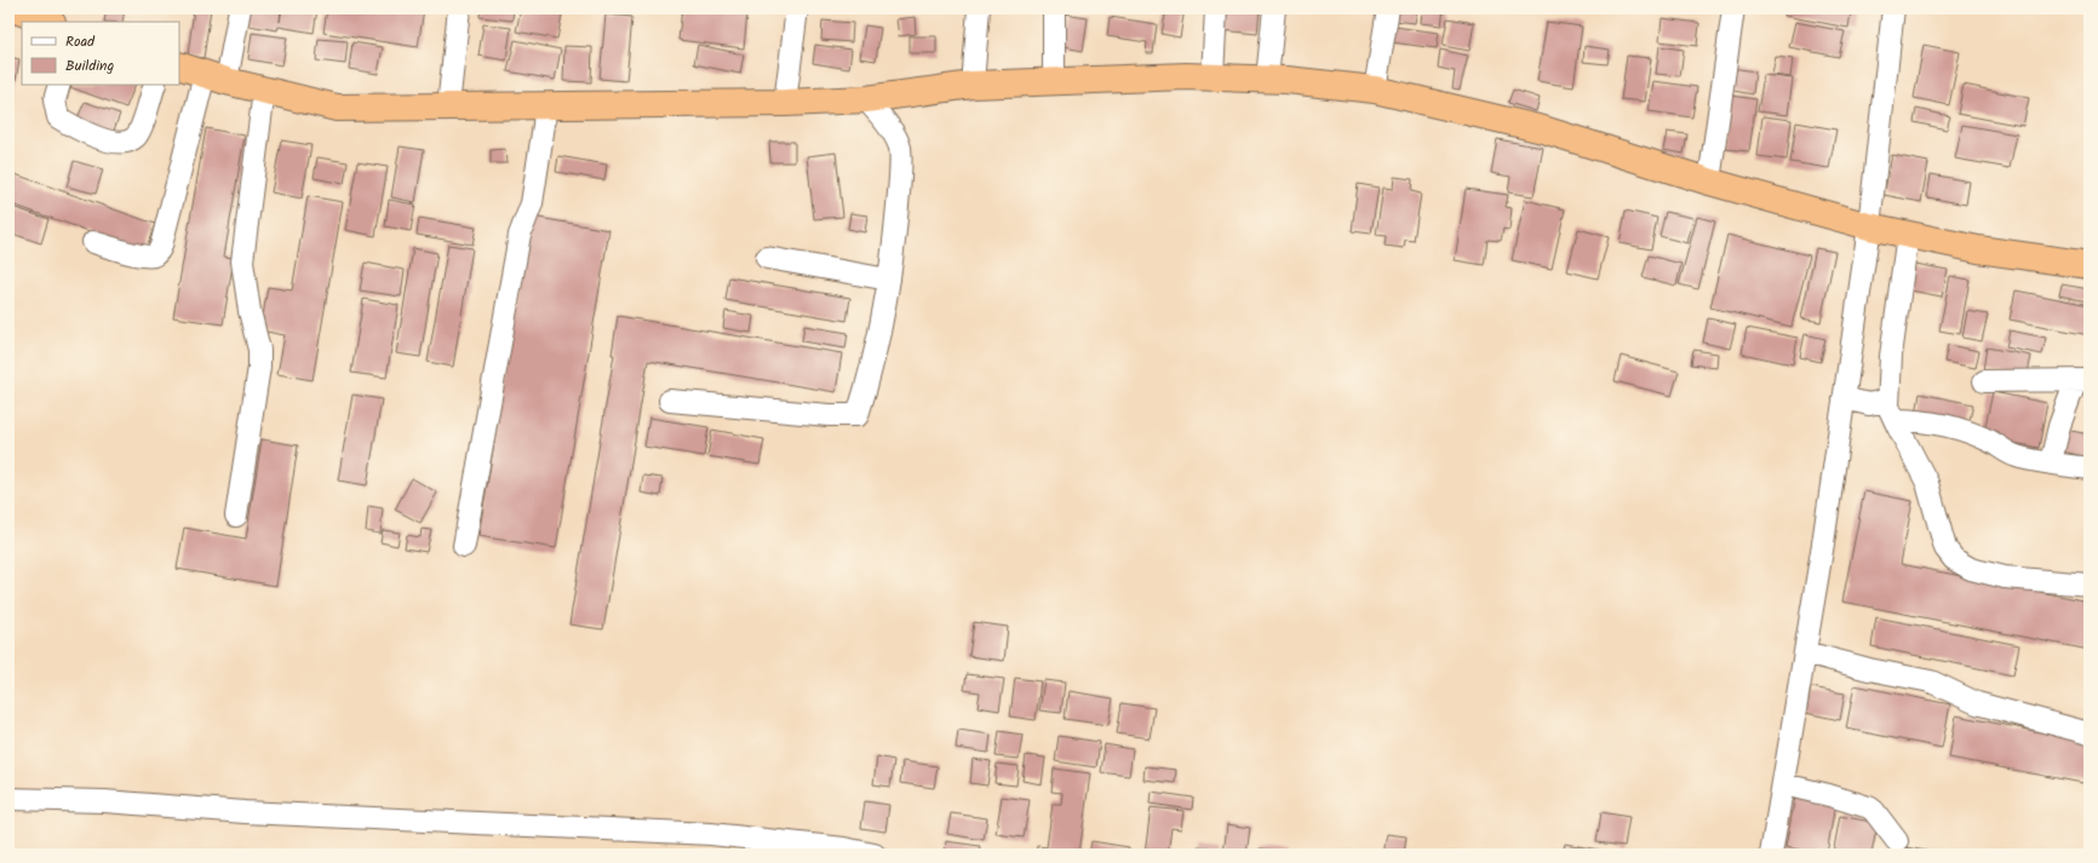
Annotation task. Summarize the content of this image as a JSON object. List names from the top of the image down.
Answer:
{
  "legend": ["Road", "Building"]
}
